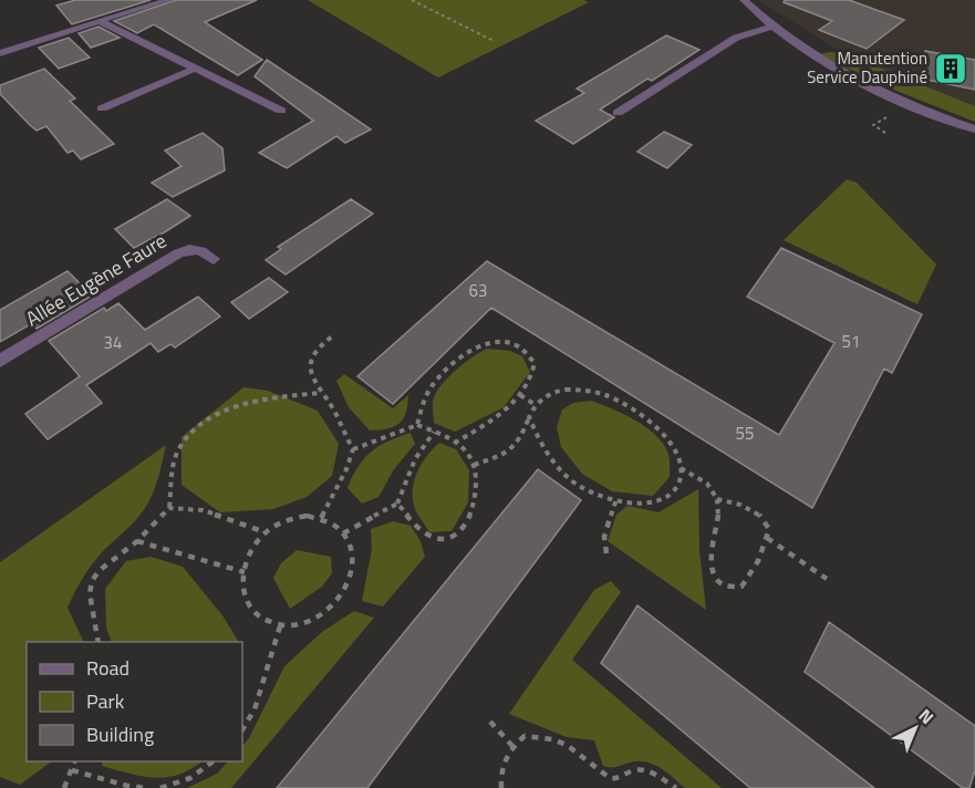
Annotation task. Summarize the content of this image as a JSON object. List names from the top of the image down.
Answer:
{
  "streets": {
    "street": ["Allée Eugène Faure"]
  },
  "places": {
    "building": ["Manutention Service Dauphiné"]
  },
  "house_numbers": [
    "63",
    "51",
    "34",
    "55"
  ],
  "legend": ["Road", "Park", "Building"],
  "north": "top right"
}
